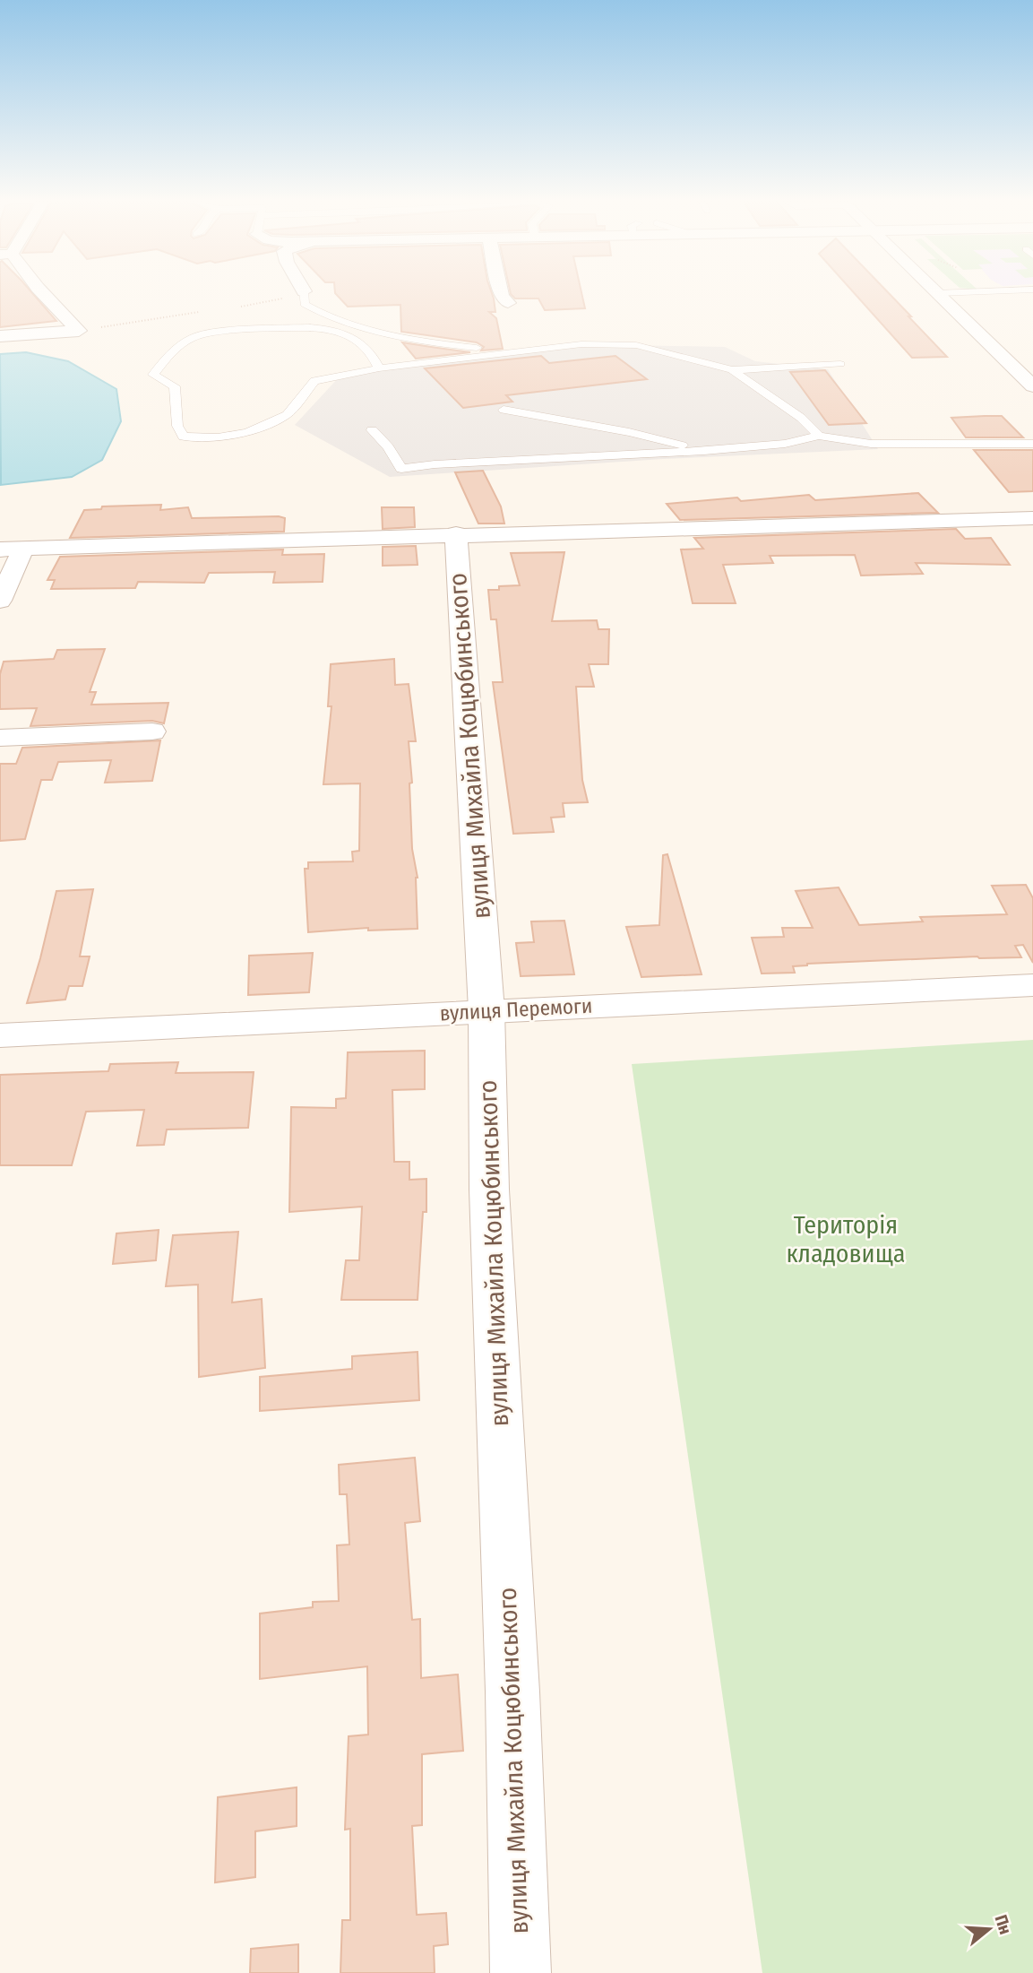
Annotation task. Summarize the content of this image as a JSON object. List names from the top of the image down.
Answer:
{
  "streets": {
    "street": ["вулиця Михайла Коцюбинського", "вулиця Перемоги"]
  },
  "crossings": [
    ["вулиця Михайла Коцюбинського", "вулиця Перемоги"]
  ],
  "parks": ["Територія кладовища"],
  "north": "right"
}
